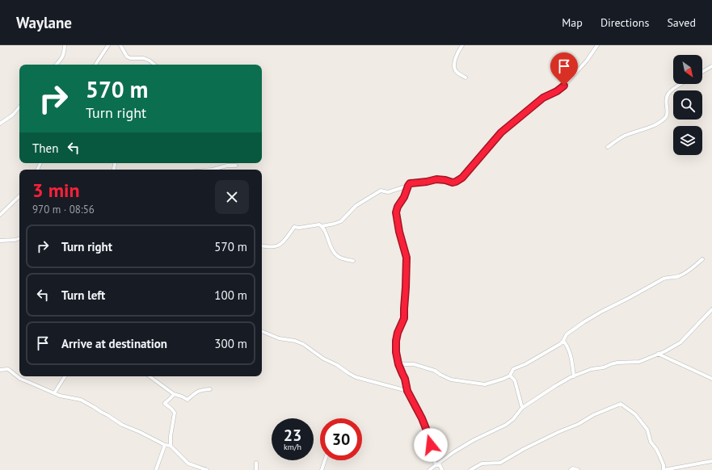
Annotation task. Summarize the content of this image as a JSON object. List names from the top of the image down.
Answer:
{
  "north": "bottom right",
  "page": {
    "header": "Waylane",
    "nav": ["Map", "Directions", "Saved"],
    "turn": ["570 m", "Turn right"],
    "then": "Then",
    "heading": ["3 min", "970 m · 08:56"],
    "list": [
      {
        "name": "Turn right",
        "value": "570 m"
      },
      {
        "name": "Turn left",
        "value": "100 m"
      },
      {
        "name": "Arrive at destination",
        "value": "300 m"
      }
    ],
    "speed": "23 km/h",
    "limit": "30"
  }
}
